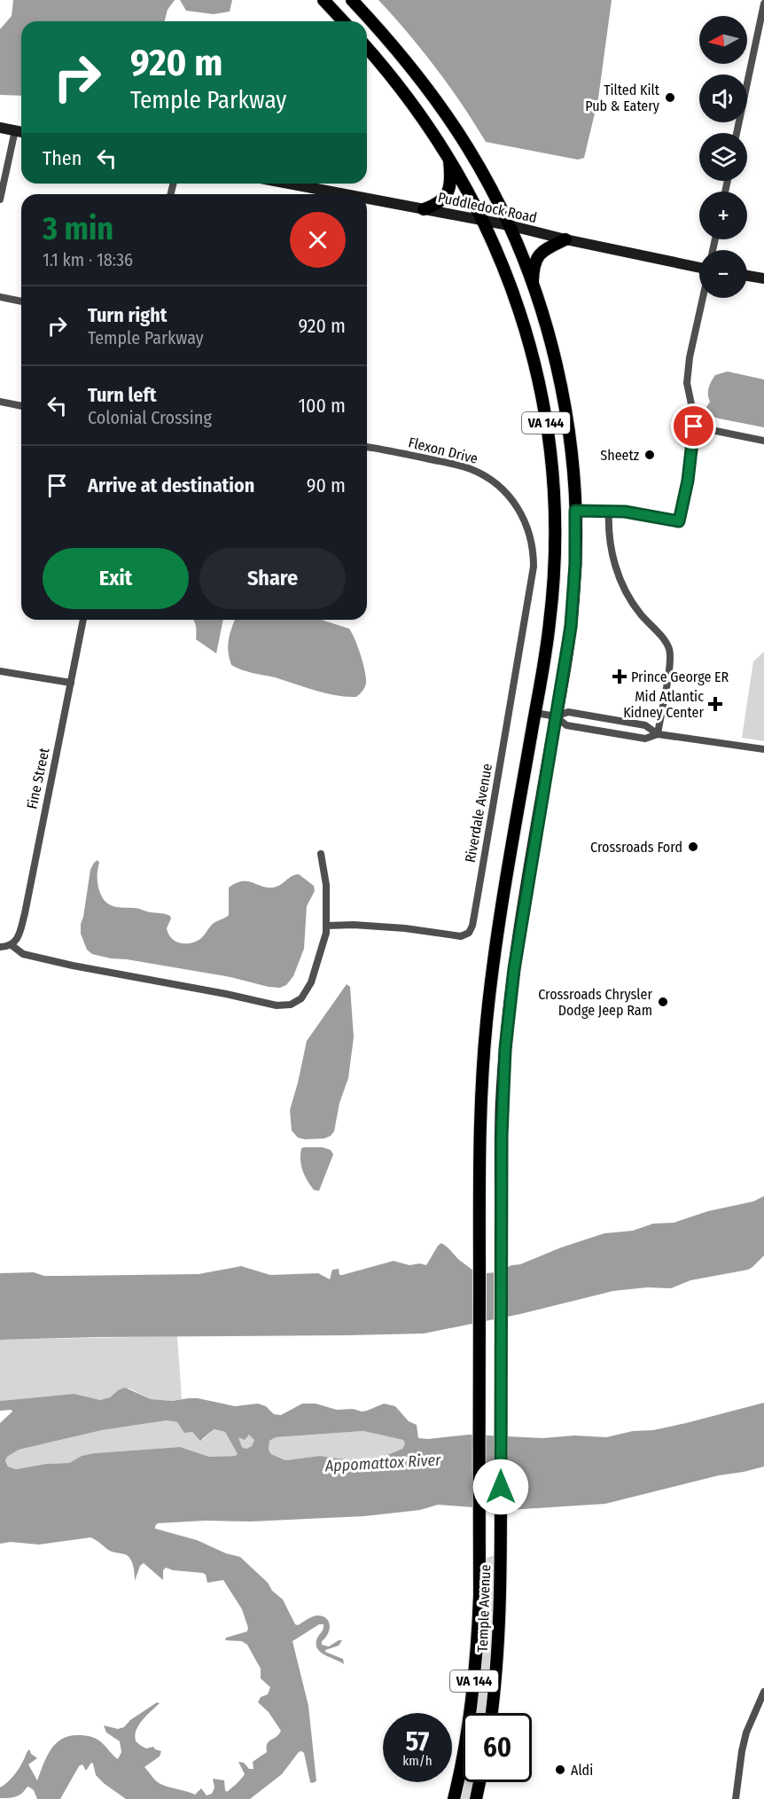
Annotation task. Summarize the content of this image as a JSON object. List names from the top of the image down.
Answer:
{
  "streets": {
    "main road": ["Puddledock Road", "VA 144", "Temple Avenue"],
    "street": ["Flexon Drive", "Fine Street", "Riverdale Avenue"]
  },
  "crossings": [
    ["Puddledock Road", "VA 144"],
    ["VA 144", "Temple Avenue"],
    ["Flexon Drive", "Riverdale Avenue"]
  ],
  "water": ["Appomattox River"],
  "places": {
    "other": [
      "Tilted Kilt Pub & Eatery",
      "Sheetz",
      "Crossroads Ford",
      "Crossroads Chrysler Dodge Jeep Ram",
      "Aldi"
    ],
    "health": ["Prince George ER", "Mid Atlantic Kidney Center"]
  },
  "north": "left",
  "page": {
    "map_buttons": ["+", "−"],
    "turn": ["920 m", "Temple Parkway"],
    "then": "Then",
    "heading": ["3 min", "1.1 km · 18:36"],
    "list": [
      {
        "name": "Turn right",
        "note": "Temple Parkway",
        "value": "920 m"
      },
      {
        "name": "Turn left",
        "note": "Colonial Crossing",
        "value": "100 m"
      },
      {
        "name": "Arrive at destination",
        "value": "90 m"
      }
    ],
    "buttons": ["Exit", "Share"],
    "speed": "57 km/h",
    "limit": "60"
  }
}
